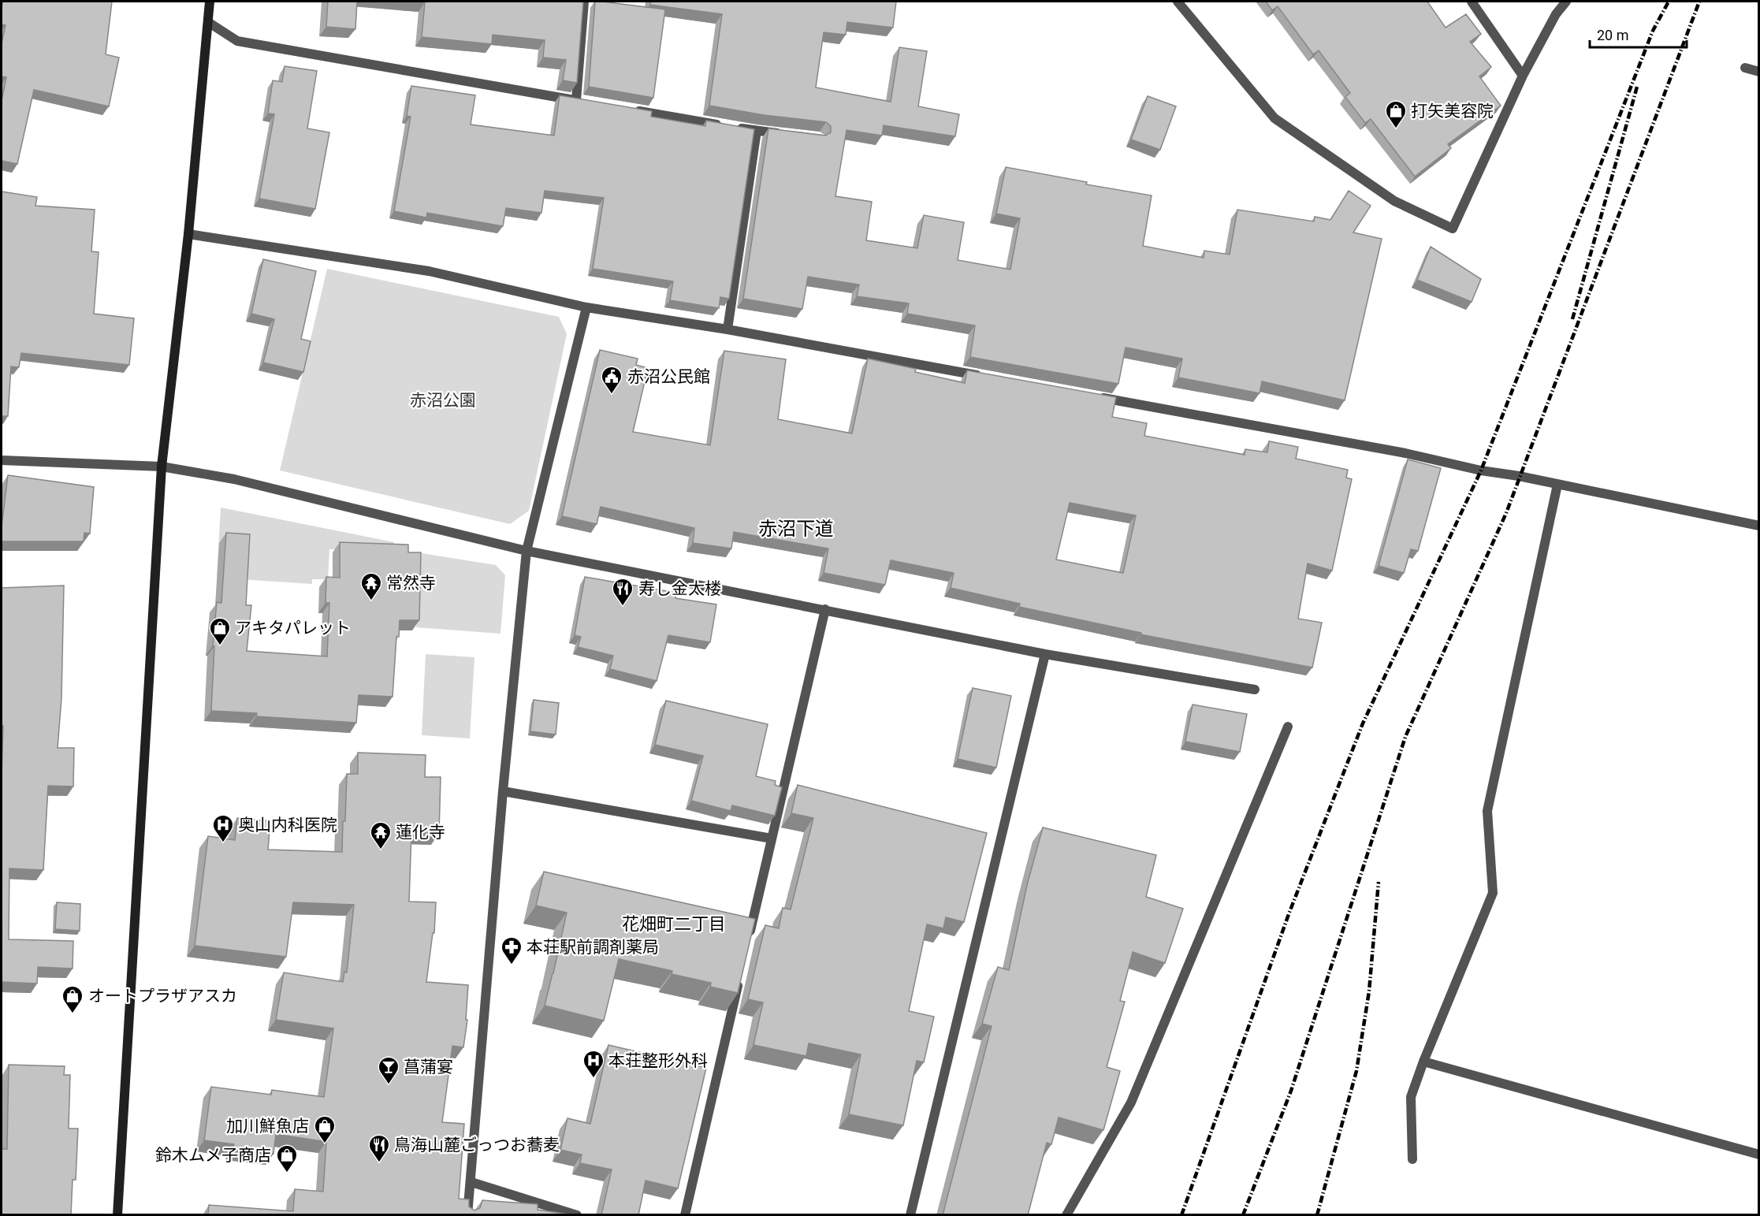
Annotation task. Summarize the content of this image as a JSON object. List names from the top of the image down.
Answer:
{
  "districts": ["赤沼下道", "花畑町二丁目"],
  "parks": ["赤沼公園"],
  "places": {
    "shop": [
      "打矢美容院",
      "アキタパレット",
      "オートプラザアスカ",
      "加川鮮魚店",
      "鈴木ムメ子商店"
    ],
    "public building": ["赤沼公民館"],
    "temple": ["常然寺", "蓮化寺"],
    "restaurant": ["寿し金太楼", "鳥海山麓ごっつお蕎麦"],
    "hospital": ["奥山内科医院", "本荘整形外科"],
    "pharmacy": ["本荘駅前調剤薬局"],
    "bar": ["菖蒲宴"]
  },
  "scale_bar": "20 m"
}
